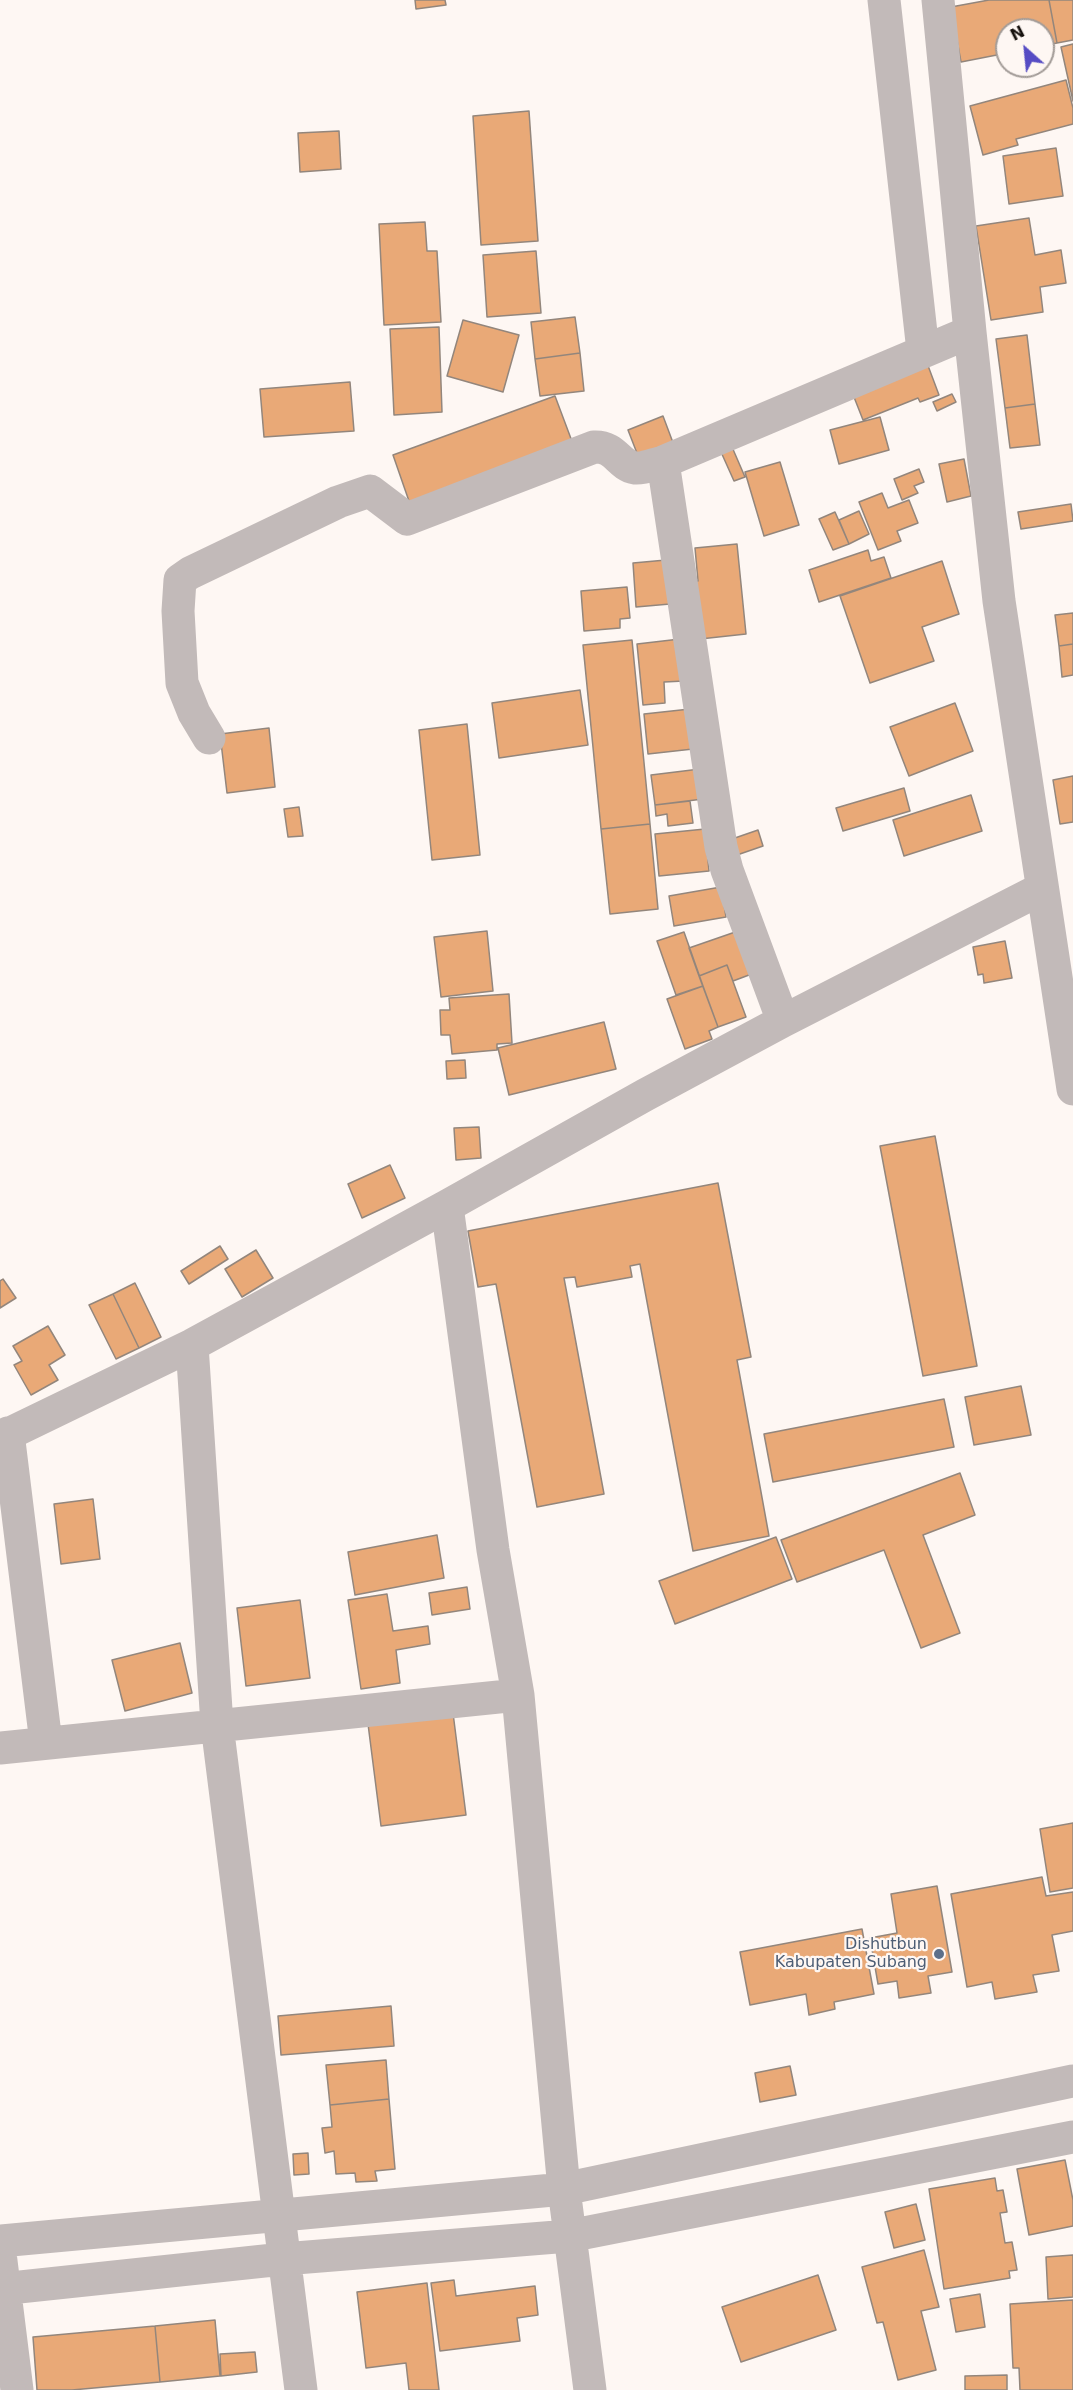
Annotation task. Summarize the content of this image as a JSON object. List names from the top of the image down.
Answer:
{
  "places": ["Dishutbun Kabupaten Subang"],
  "north": "top left"
}
